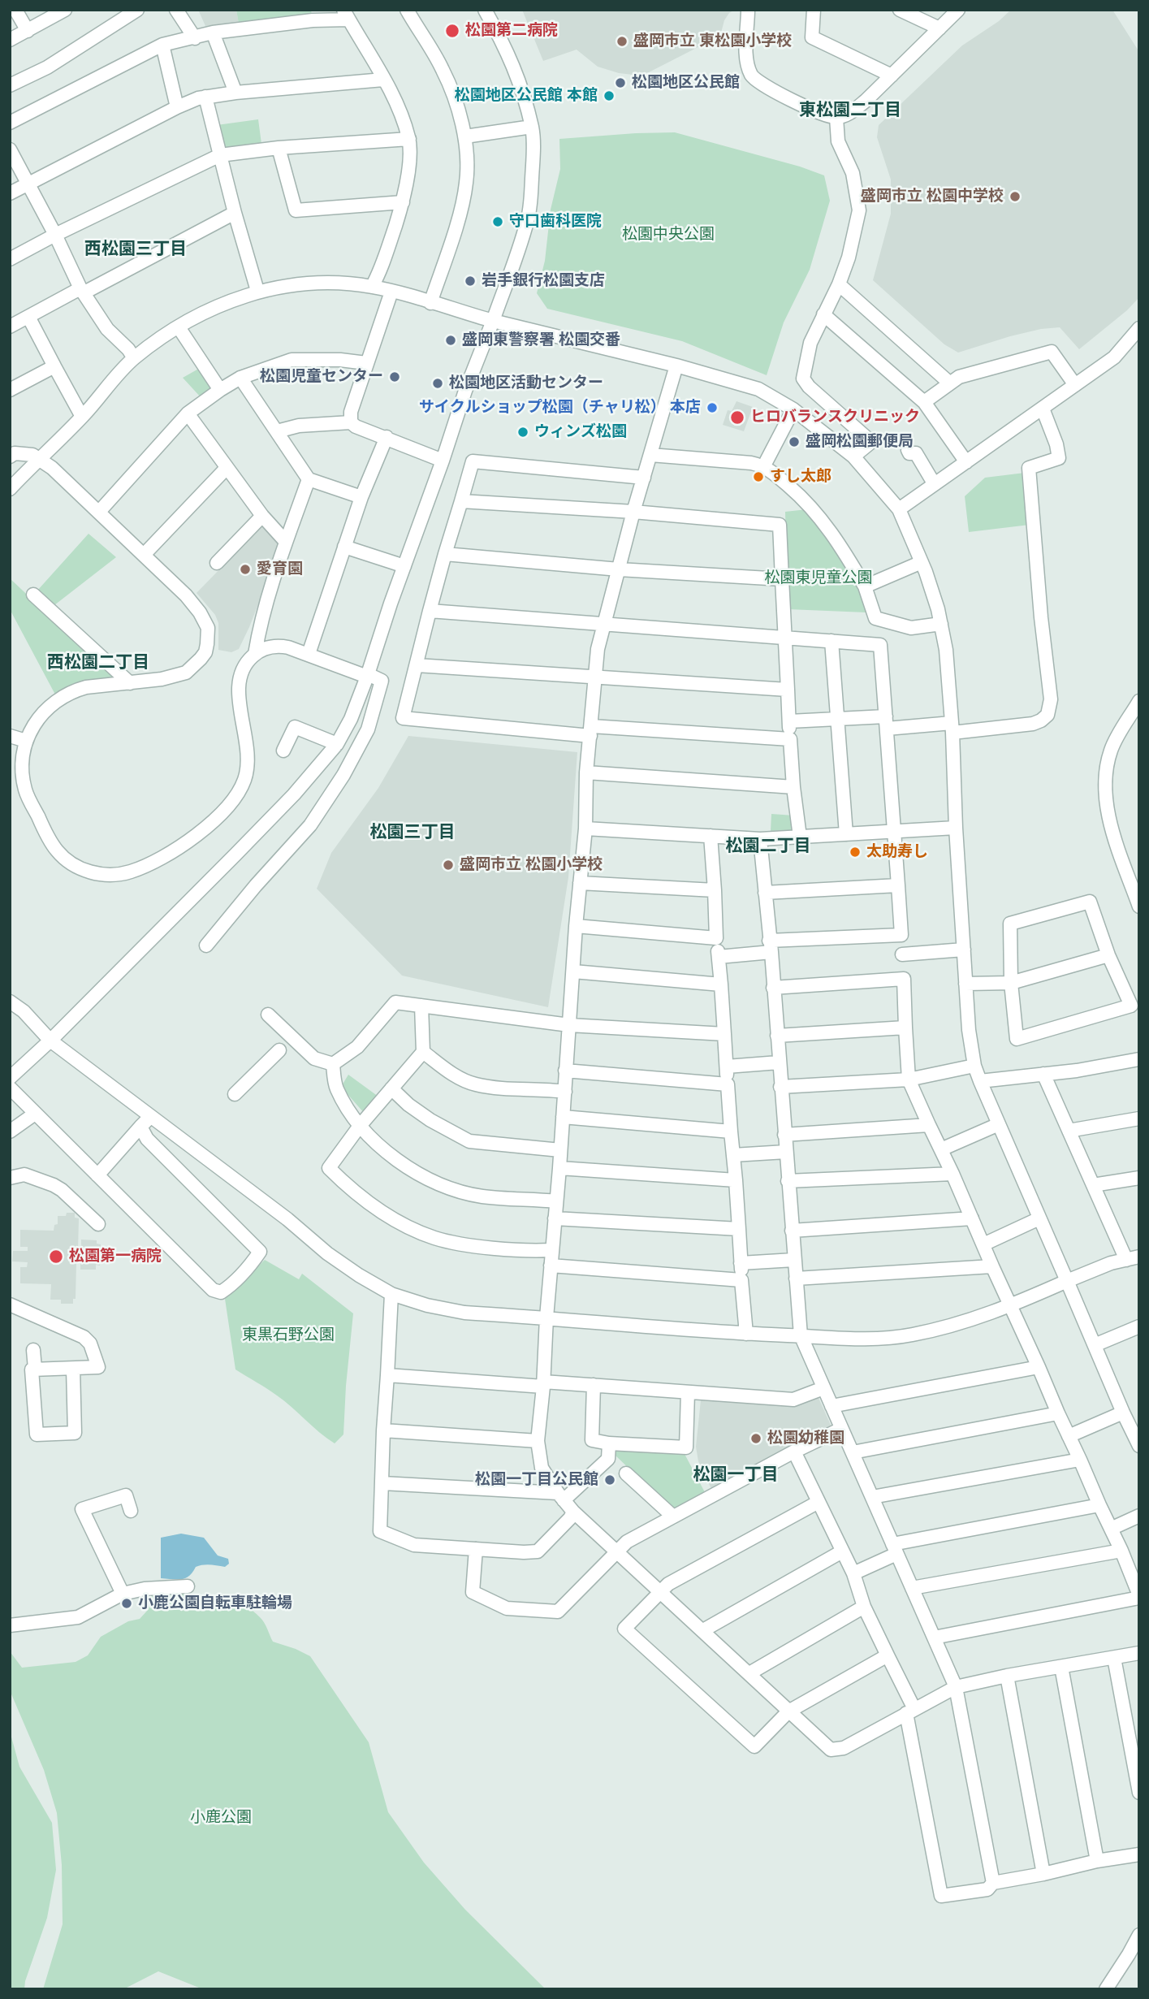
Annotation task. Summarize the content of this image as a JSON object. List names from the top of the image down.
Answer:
{
  "districts": [
    "東松園二丁目",
    "西松園三丁目",
    "西松園二丁目",
    "松園三丁目",
    "松園二丁目",
    "松園一丁目"
  ],
  "parks": [
    "松園中央公園",
    "松園東児童公園",
    "東黒石野公園",
    "小鹿公園"
  ],
  "places": [
    "松園第二病院",
    "盛岡市立 東松園小学校",
    "松園地区公民館",
    "松園地区公民館 本館",
    "盛岡市立 松園中学校",
    "守口歯科医院",
    "岩手銀行松園支店",
    "盛岡東警察署 松園交番",
    "松園児童センター",
    "松園地区活動センター",
    "サイクルショップ松園（チャリ松） 本店",
    "ヒロバランスクリニック",
    "ウィンズ松園",
    "盛岡松園郵便局",
    "すし太郎",
    "愛育園",
    "太助寿し",
    "盛岡市立 松園小学校",
    "松園第一病院",
    "松園幼稚園",
    "松園一丁目公民館",
    "小鹿公園自転車駐輪場"
  ]
}
